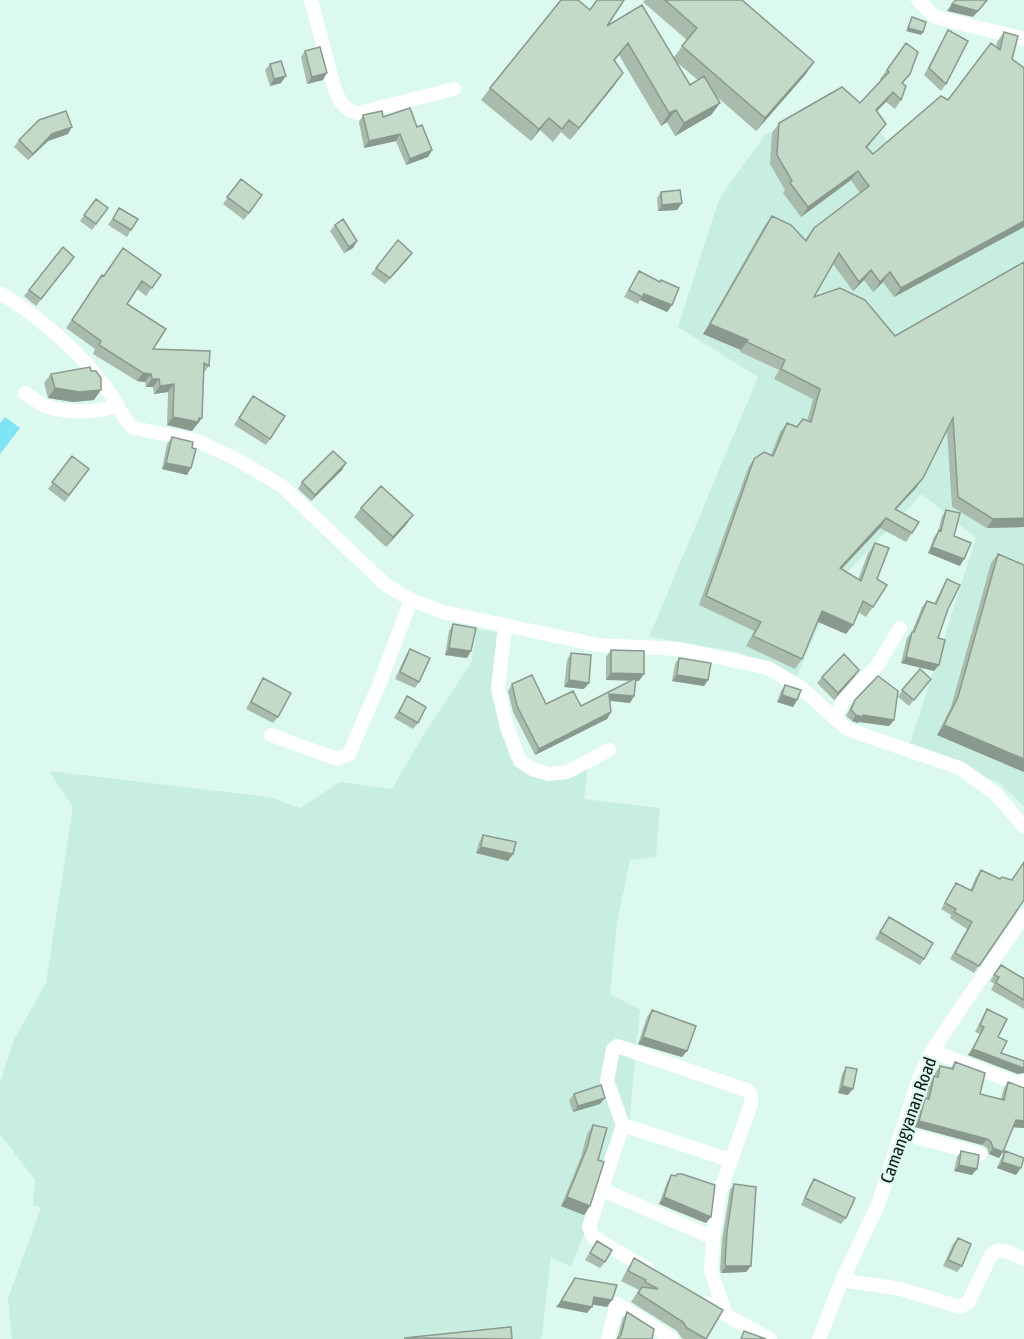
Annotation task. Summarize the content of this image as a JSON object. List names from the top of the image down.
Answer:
{
  "streets": {
    "street": ["Camangyanan Road"]
  }
}
